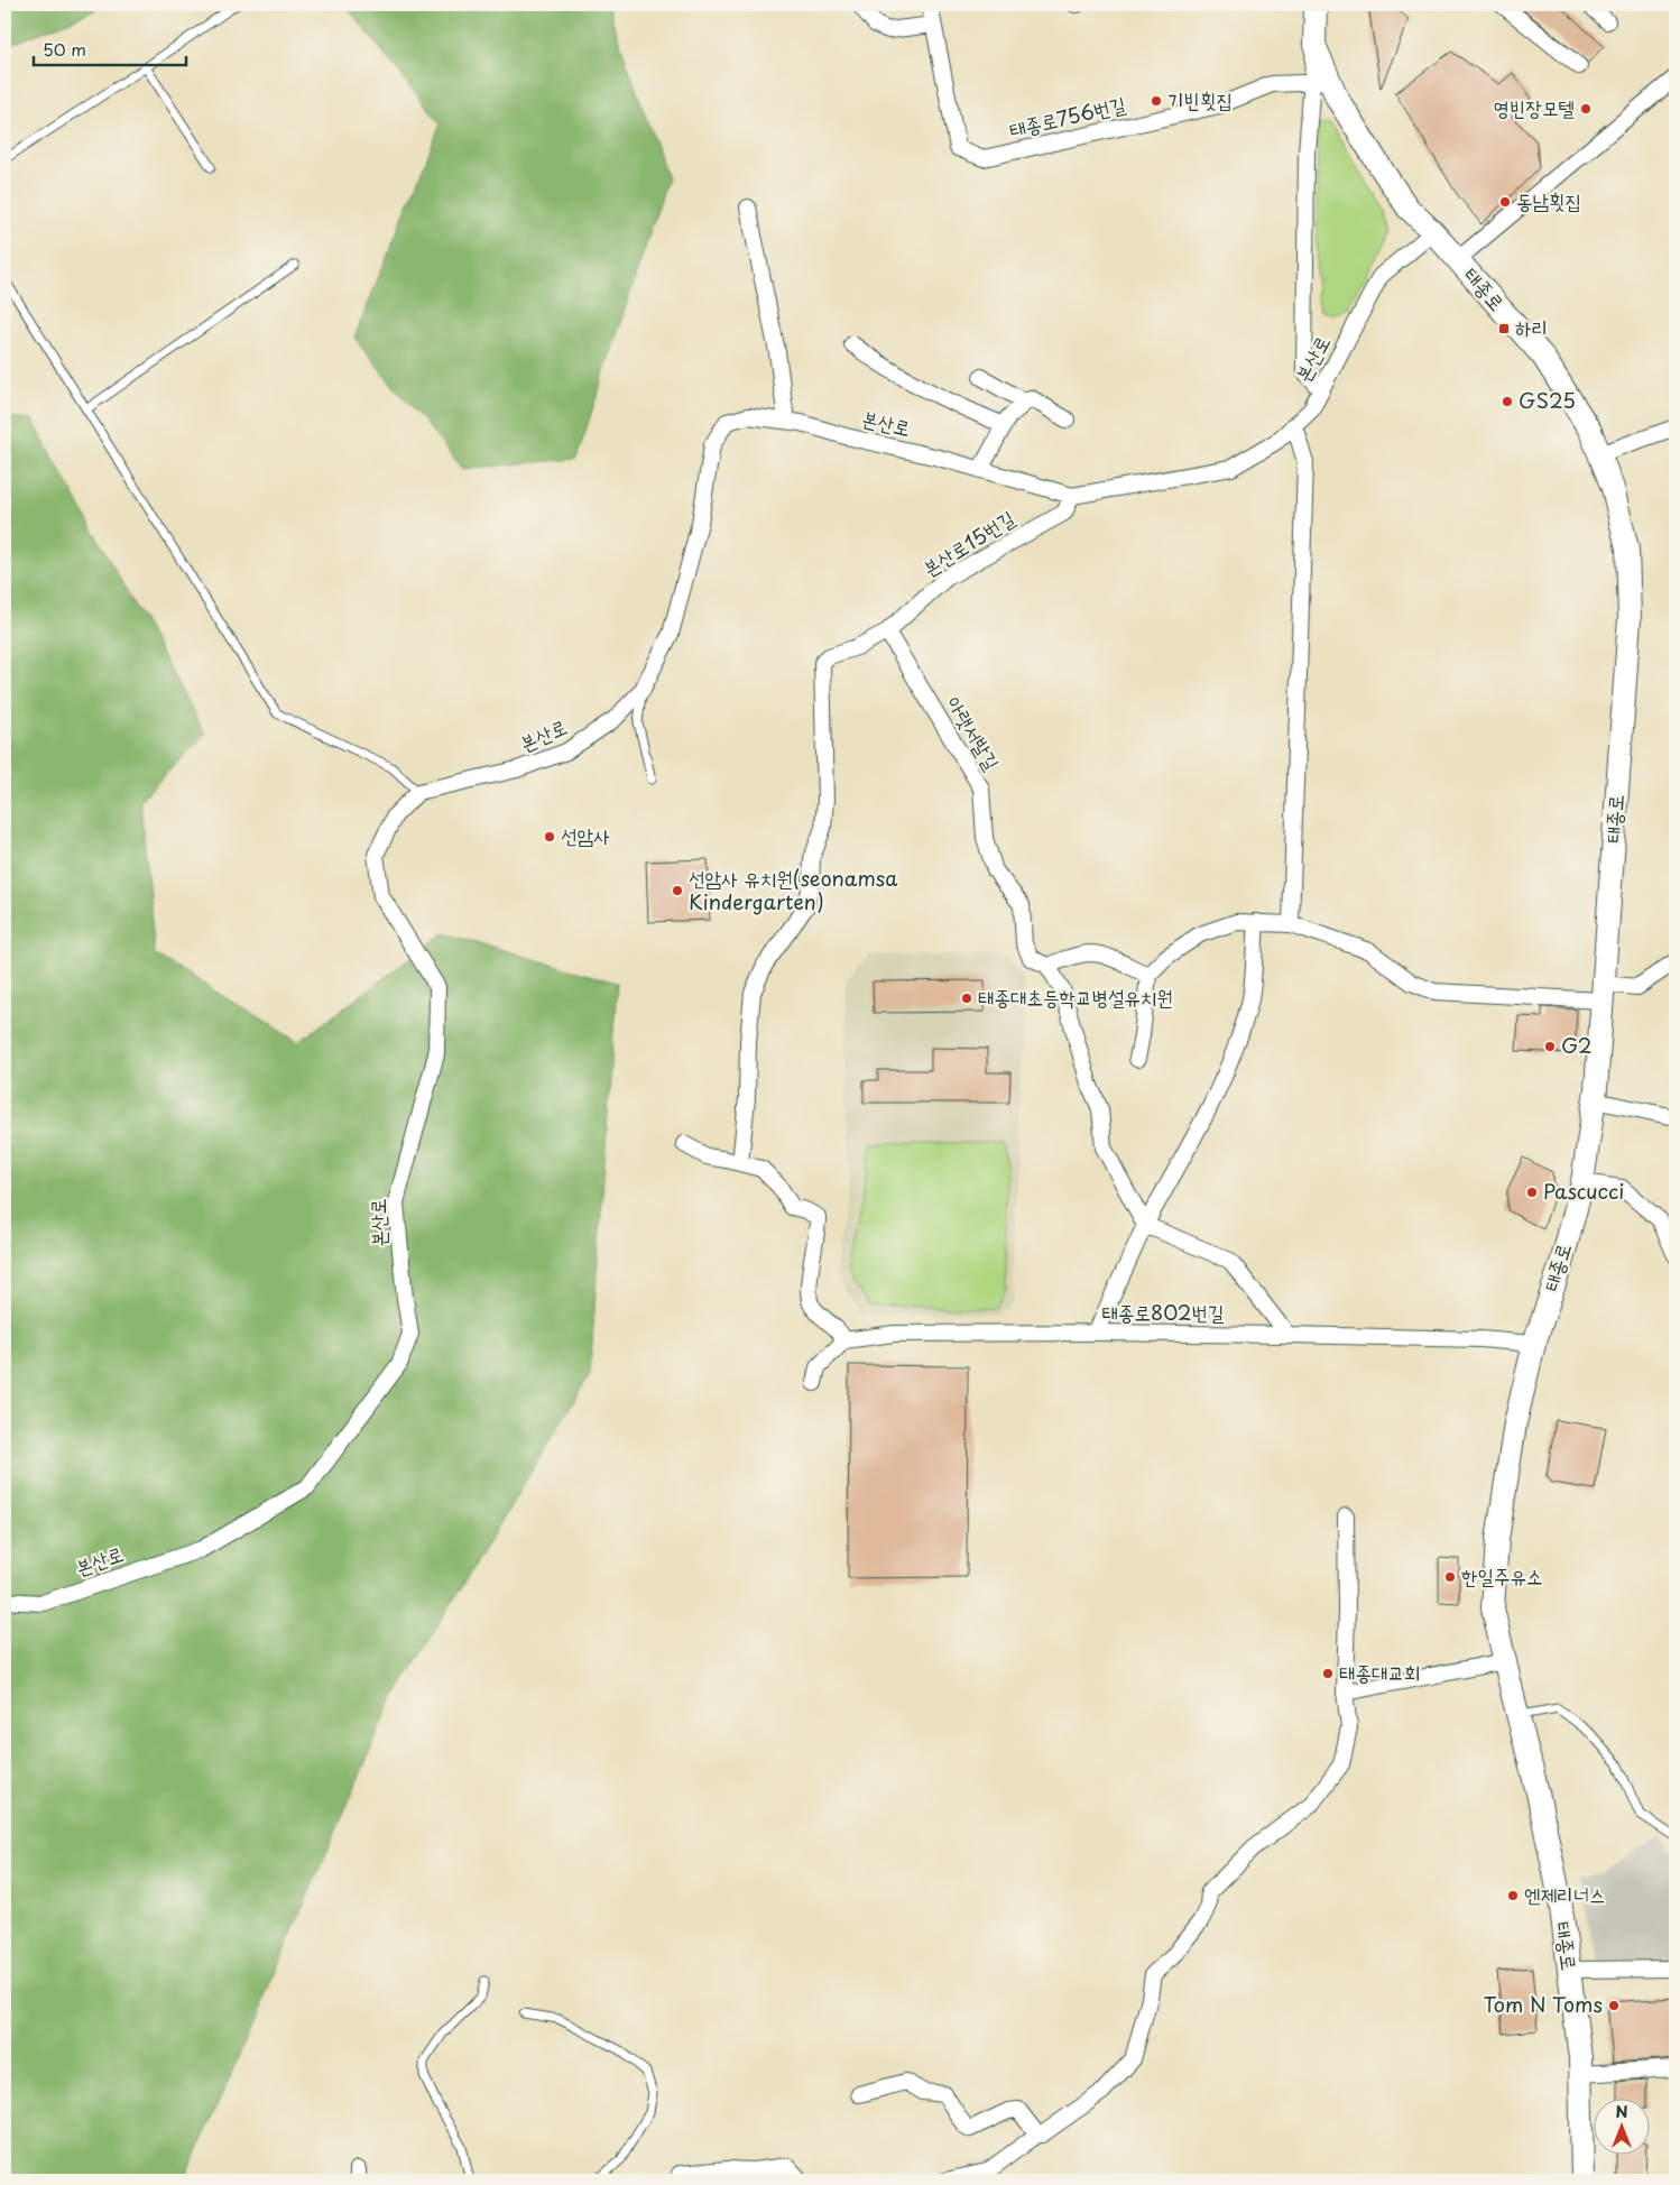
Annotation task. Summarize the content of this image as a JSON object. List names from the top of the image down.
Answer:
{
  "streets": {
    "main road": ["태종로"],
    "street": [
      "태종로756번길",
      "본산로",
      "본산로15번길",
      "아랫서발길",
      "태종로802번길"
    ]
  },
  "crossings": [
    ["태종로756번길", "태종로"],
    ["태종로", "본산로"],
    ["태종로", "태종로802번길"],
    ["본산로", "본산로15번길"],
    ["본산로15번길", "아랫서발길"]
  ],
  "places": {
    "other": [
      "기빈횟집",
      "영빈장모텔",
      "동남횟집",
      "GS25",
      "선암사",
      "선암사 유치원(seonamsa Kindergarten)",
      "태종대초등학교병설유치원",
      "G2",
      "Pascucci",
      "한일주유소",
      "태종대교회",
      "엔제리너스",
      "Tom N Toms"
    ],
    "transit": ["하리"]
  },
  "scale_bar": "50 m",
  "north": "top"
}
